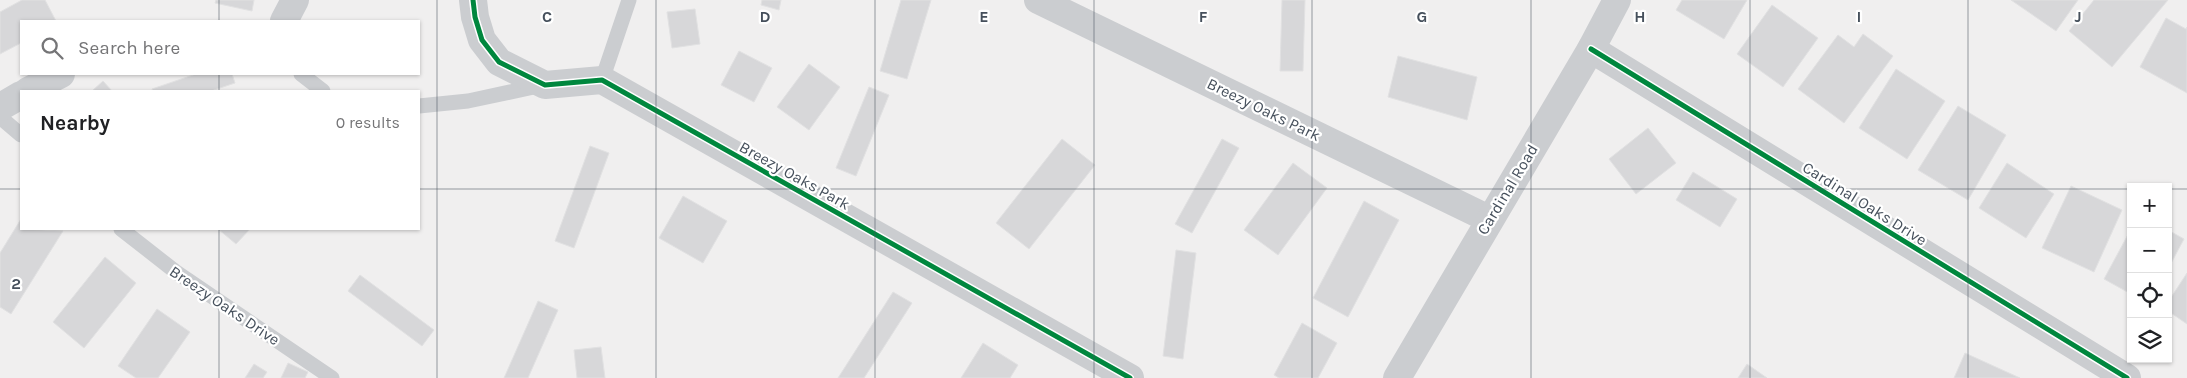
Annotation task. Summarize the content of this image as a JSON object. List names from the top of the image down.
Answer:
{
  "streets": {
    "street": ["Breezy Oaks Park", "Cardinal Road", "Cardinal Oaks Drive"],
    "lane": ["Breezy Oaks Drive"]
  },
  "crossings": [
    ["Breezy Oaks Park", "Cardinal Road"],
    ["Cardinal Road", "Cardinal Oaks Drive"]
  ],
  "page": {
    "search": "Search here",
    "heading": ["Nearby", "0 results"],
    "map_buttons": ["+", "−"]
  },
  "grid": {
    "columns": [
      "C",
      "D",
      "E",
      "F",
      "G",
      "H",
      "I",
      "J"
    ],
    "rows": ["2"]
  }
}
